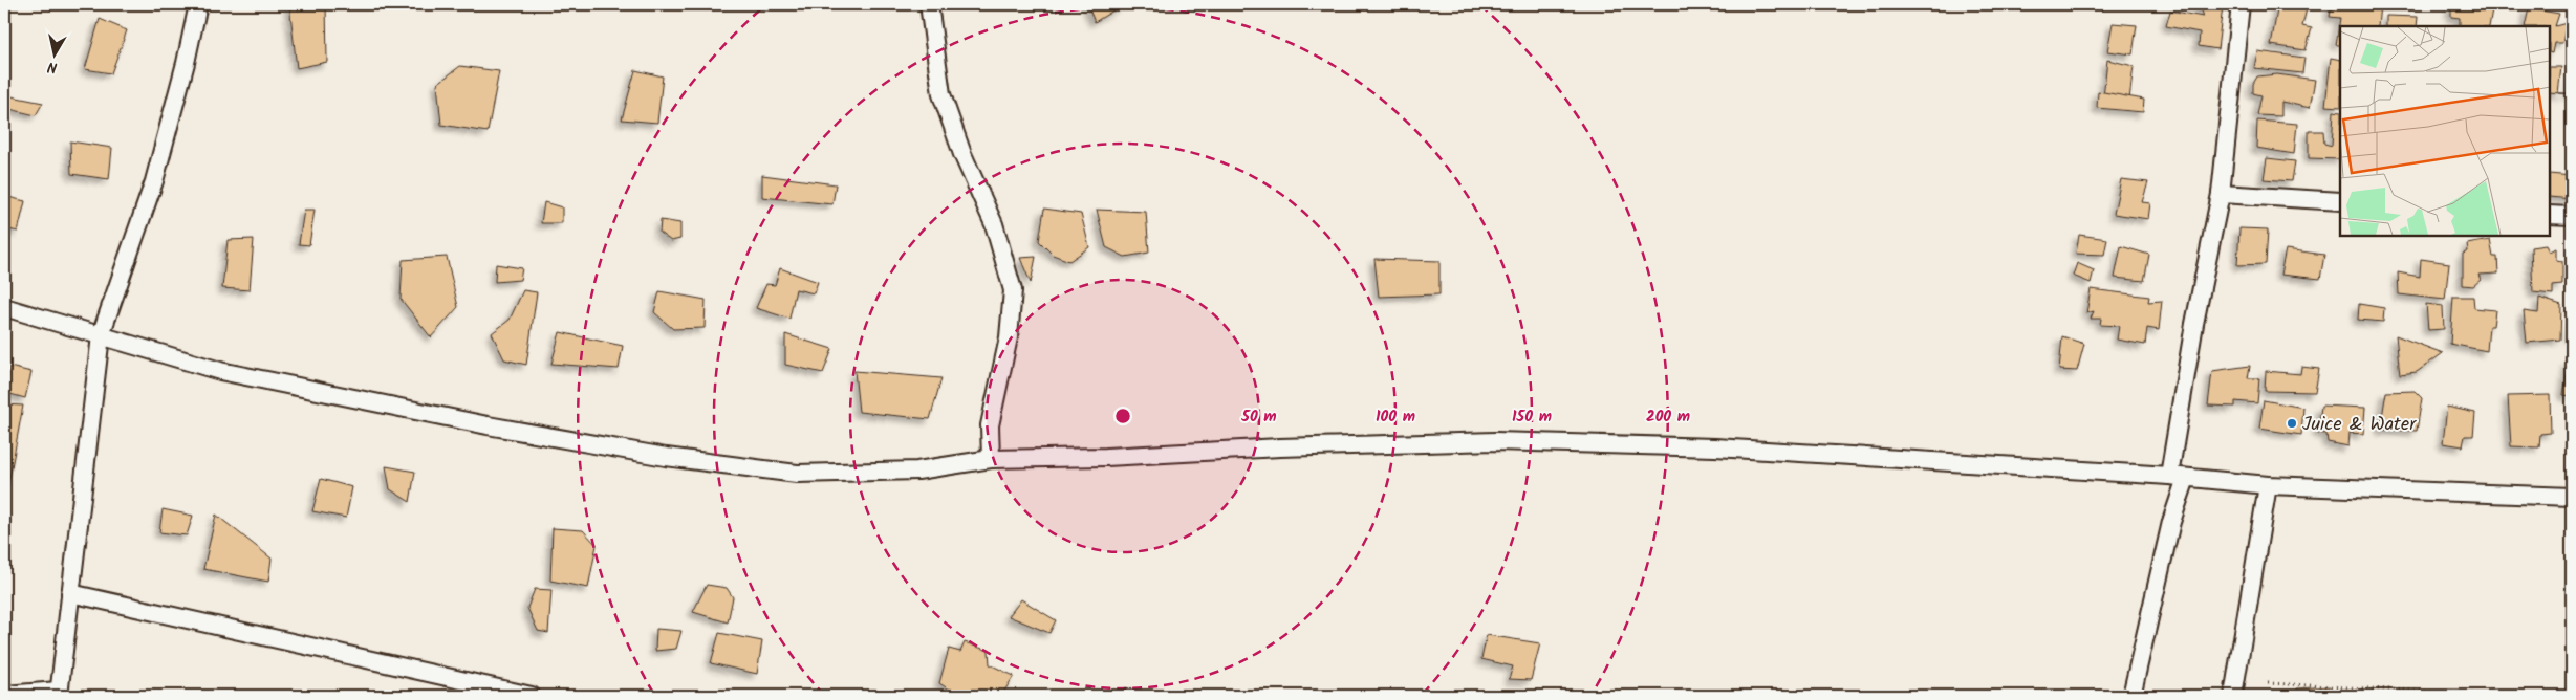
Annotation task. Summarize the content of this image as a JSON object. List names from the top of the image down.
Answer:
{
  "places": ["Juice & Water"],
  "north": "bottom",
  "rings": [
    "50 m",
    "100 m",
    "150 m",
    "200 m"
  ]
}
